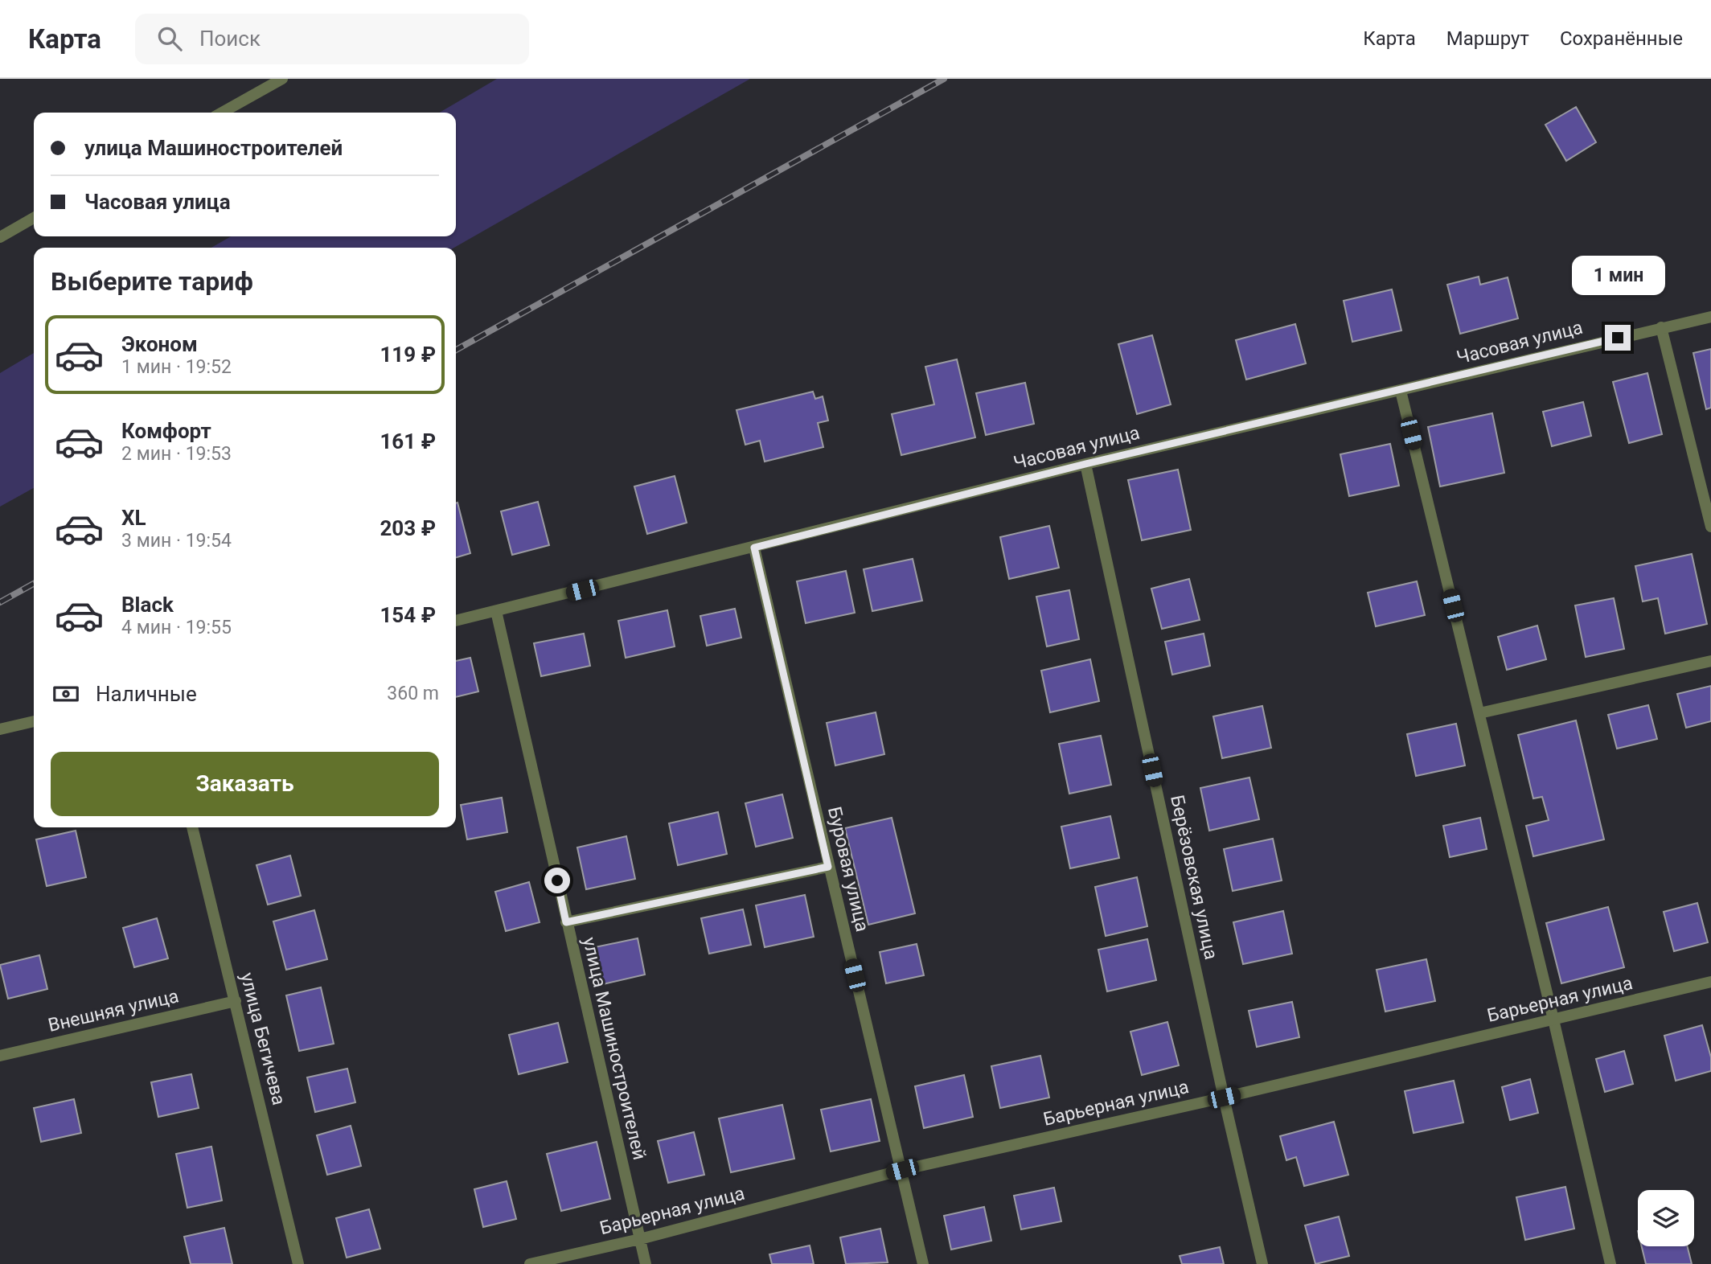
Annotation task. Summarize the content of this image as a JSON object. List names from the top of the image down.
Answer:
{
  "streets": {
    "street": [
      "Часовая улица",
      "Буровая улица",
      "Берёзовская улица",
      "Барьерная улица",
      "Внешняя улица",
      "улица Бегичева",
      "улица Машиностроителей"
    ]
  },
  "crossings": [
    ["Часовая улица", "Буровая улица"],
    ["Часовая улица", "Берёзовская улица"],
    ["Часовая улица", "улица Машиностроителей"],
    ["Буровая улица", "Барьерная улица"],
    ["Берёзовская улица", "Барьерная улица"],
    ["Барьерная улица", "улица Машиностроителей"],
    ["Внешняя улица", "улица Бегичева"]
  ],
  "page": {
    "header": "Карта",
    "search": "Поиск",
    "nav": ["Карта", "Маршрут", "Сохранённые"],
    "banner": ["улица Машиностроителей", "Часовая улица"],
    "heading": "Выберите тариф",
    "bubble": "1 мин",
    "list": [
      {
        "name": "Эконом",
        "note": "1 мин · 19:52",
        "value": "119 ₽"
      },
      {
        "name": "Комфорт",
        "note": "2 мин · 19:53",
        "value": "161 ₽"
      },
      {
        "name": "XL",
        "note": "3 мин · 19:54",
        "value": "203 ₽"
      },
      {
        "name": "Black",
        "note": "4 мин · 19:55",
        "value": "154 ₽"
      }
    ],
    "pay": ["Наличные", "360 m"],
    "buttons": "Заказать"
  }
}
